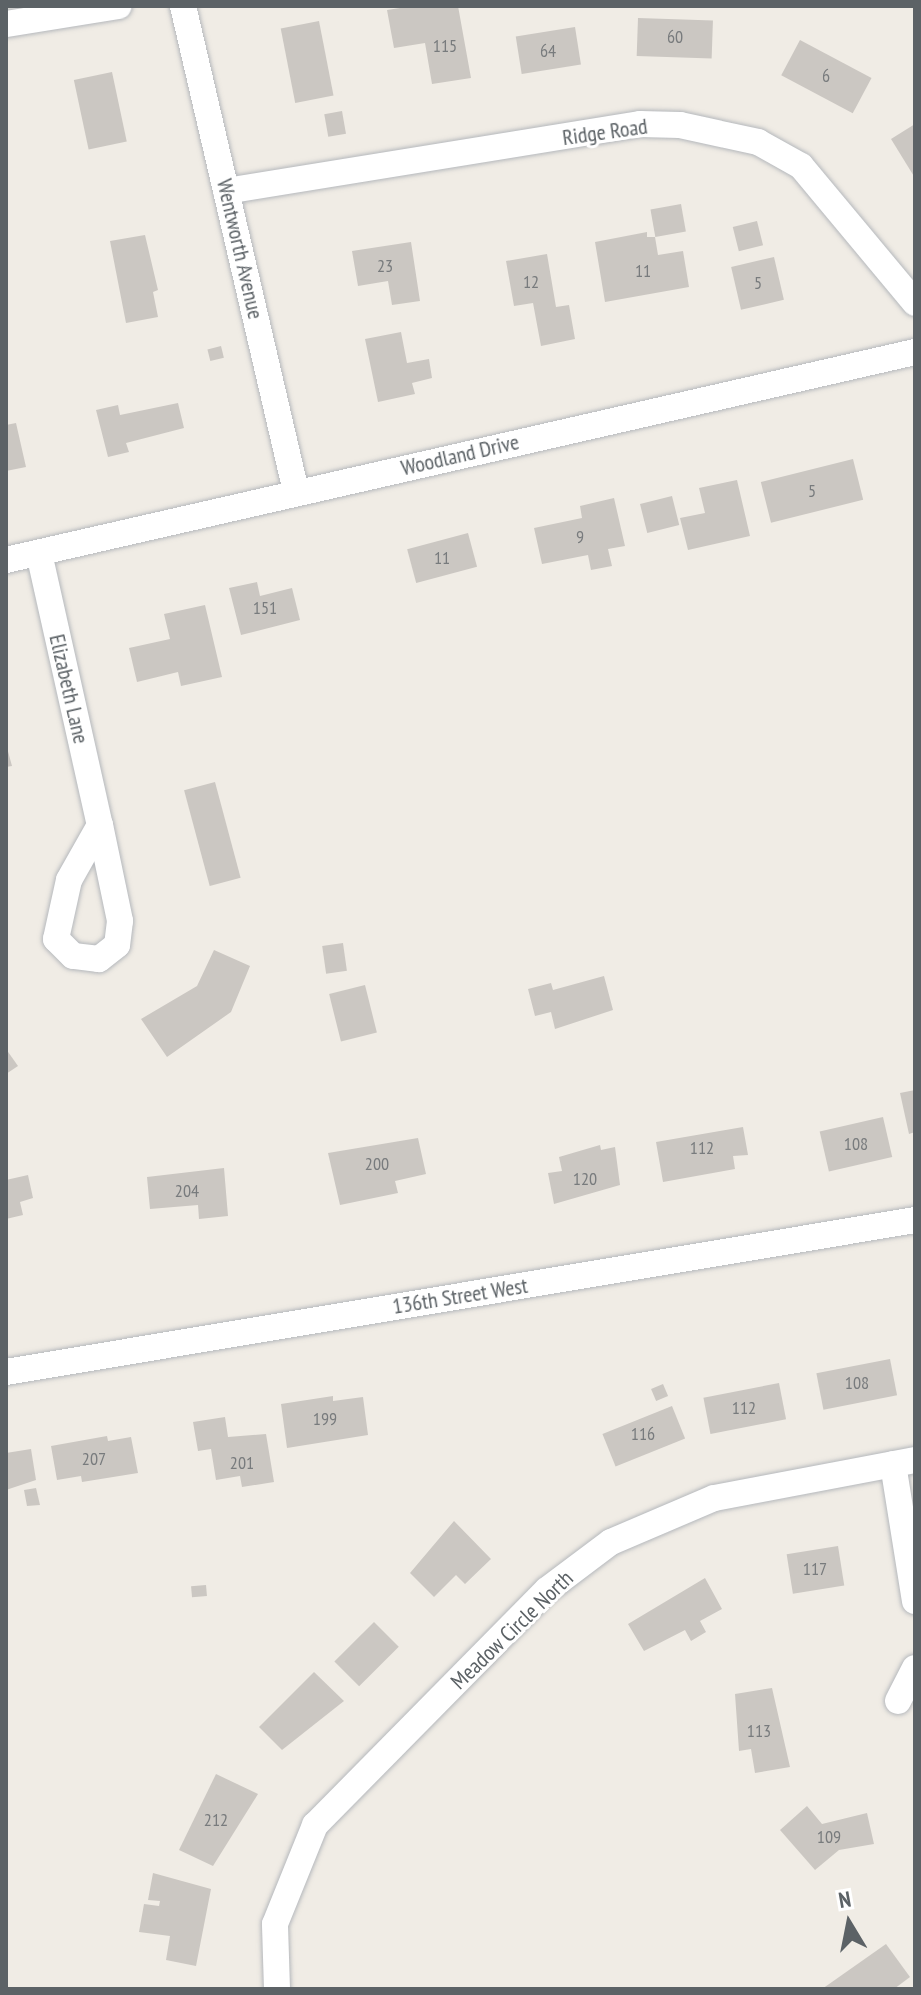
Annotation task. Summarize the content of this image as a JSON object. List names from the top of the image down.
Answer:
{
  "streets": {
    "street": [
      "Ridge Road",
      "Wentworth Avenue",
      "Woodland Drive",
      "Elizabeth Lane",
      "136th Street West",
      "Meadow Circle North"
    ]
  },
  "crossings": [
    ["Ridge Road", "Wentworth Avenue"],
    ["Wentworth Avenue", "Woodland Drive"],
    ["Woodland Drive", "Elizabeth Lane"]
  ],
  "house_numbers": [
    "60",
    "115",
    "64",
    "6",
    "23",
    "11",
    "12",
    "5",
    "5",
    "9",
    "11",
    "151",
    "108",
    "112",
    "200",
    "120",
    "204",
    "108",
    "112",
    "199",
    "116",
    "207",
    "201",
    "117",
    "113",
    "212",
    "109"
  ],
  "north": "top"
}
